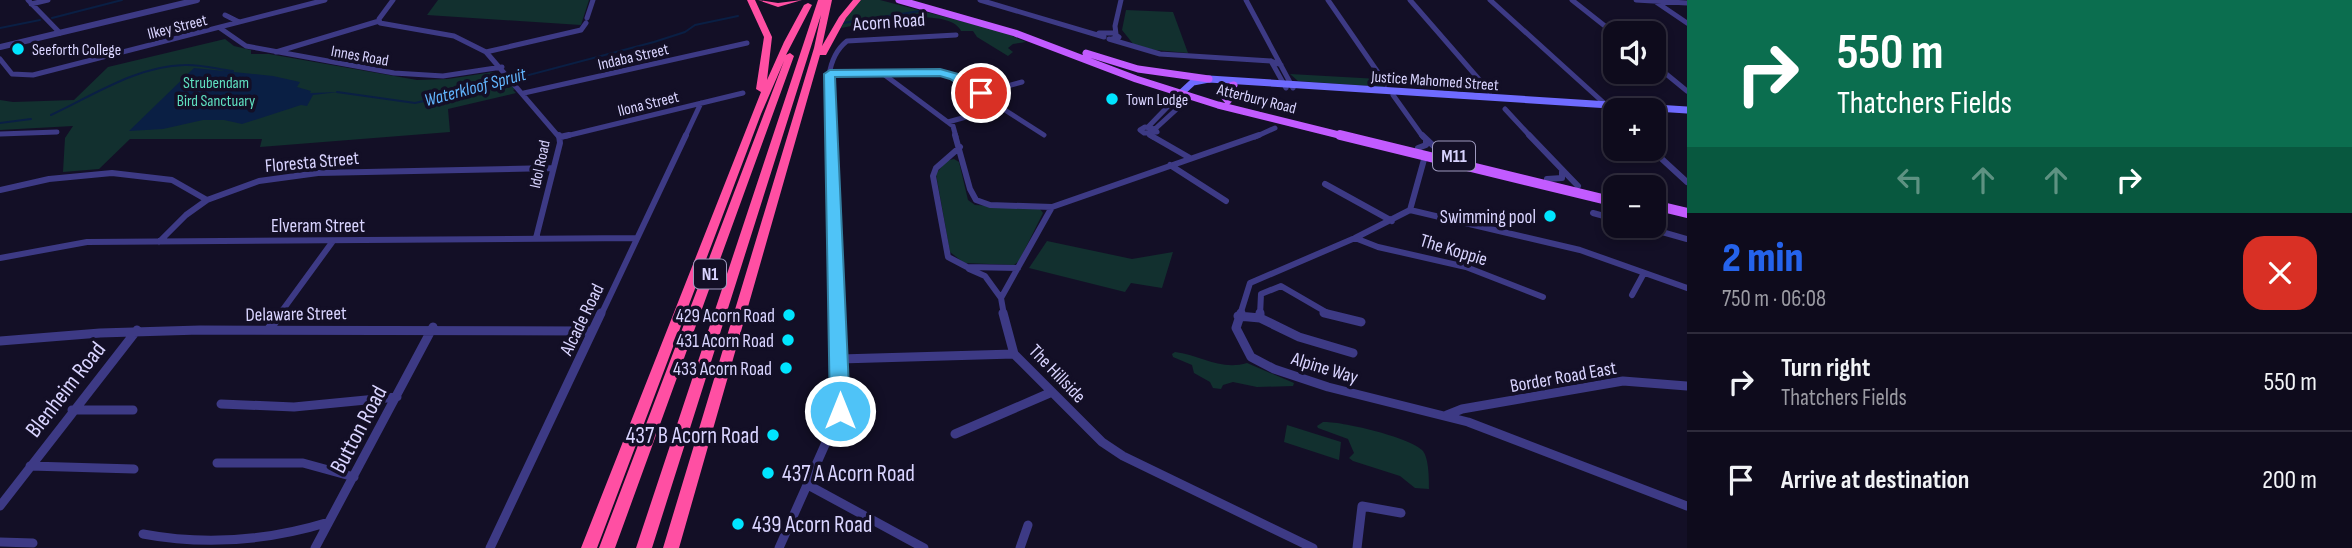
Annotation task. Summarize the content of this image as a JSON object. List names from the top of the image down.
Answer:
{
  "streets": {
    "highway": ["N1"],
    "main road": ["Justice Mahomed Street", "Atterbury Road", "M11"],
    "street": [
      "Acorn Road",
      "Ilkey Street",
      "Innes Road",
      "Indaba Street",
      "Ilona Street",
      "Floresta Street",
      "Idol Road",
      "Elveram Street",
      "The Koppie",
      "Delaware Street",
      "Alcade Road",
      "Alpine Way",
      "The Hillside",
      "Border Road East",
      "Blenheim Road",
      "Button Road"
    ]
  },
  "crossings": [
    ["Ilkey Street", "Innes Road"],
    ["Innes Road", "Idol Road"],
    ["Indaba Street", "Idol Road"],
    ["Justice Mahomed Street", "Atterbury Road"],
    ["Ilona Street", "Idol Road"],
    ["Ilona Street", "Alcade Road"],
    ["Floresta Street", "Idol Road"],
    ["Floresta Street", "Elveram Street"],
    ["Idol Road", "Elveram Street"],
    ["Elveram Street", "Alcade Road"],
    ["Delaware Street", "Alcade Road"],
    ["Delaware Street", "Blenheim Road"],
    ["Delaware Street", "Button Road"],
    ["Alpine Way", "Border Road East"]
  ],
  "water": ["Waterkloof Spruit"],
  "parks": ["Strubendam Bird Sanctuary"],
  "places": [
    "Seeforth College",
    "Town Lodge",
    "Swimming pool",
    "429 Acorn Road",
    "431 Acorn Road",
    "433 Acorn Road",
    "437 B Acorn Road",
    "437 A Acorn Road",
    "439 Acorn Road"
  ],
  "page": {
    "turn": ["550 m", "Thatchers Fields"],
    "map_buttons": ["+", "−"],
    "heading": ["2 min", "750 m · 06:08"],
    "list": [
      {
        "name": "Turn right",
        "note": "Thatchers Fields",
        "value": "550 m"
      },
      {
        "name": "Arrive at destination",
        "value": "200 m"
      }
    ]
  }
}
